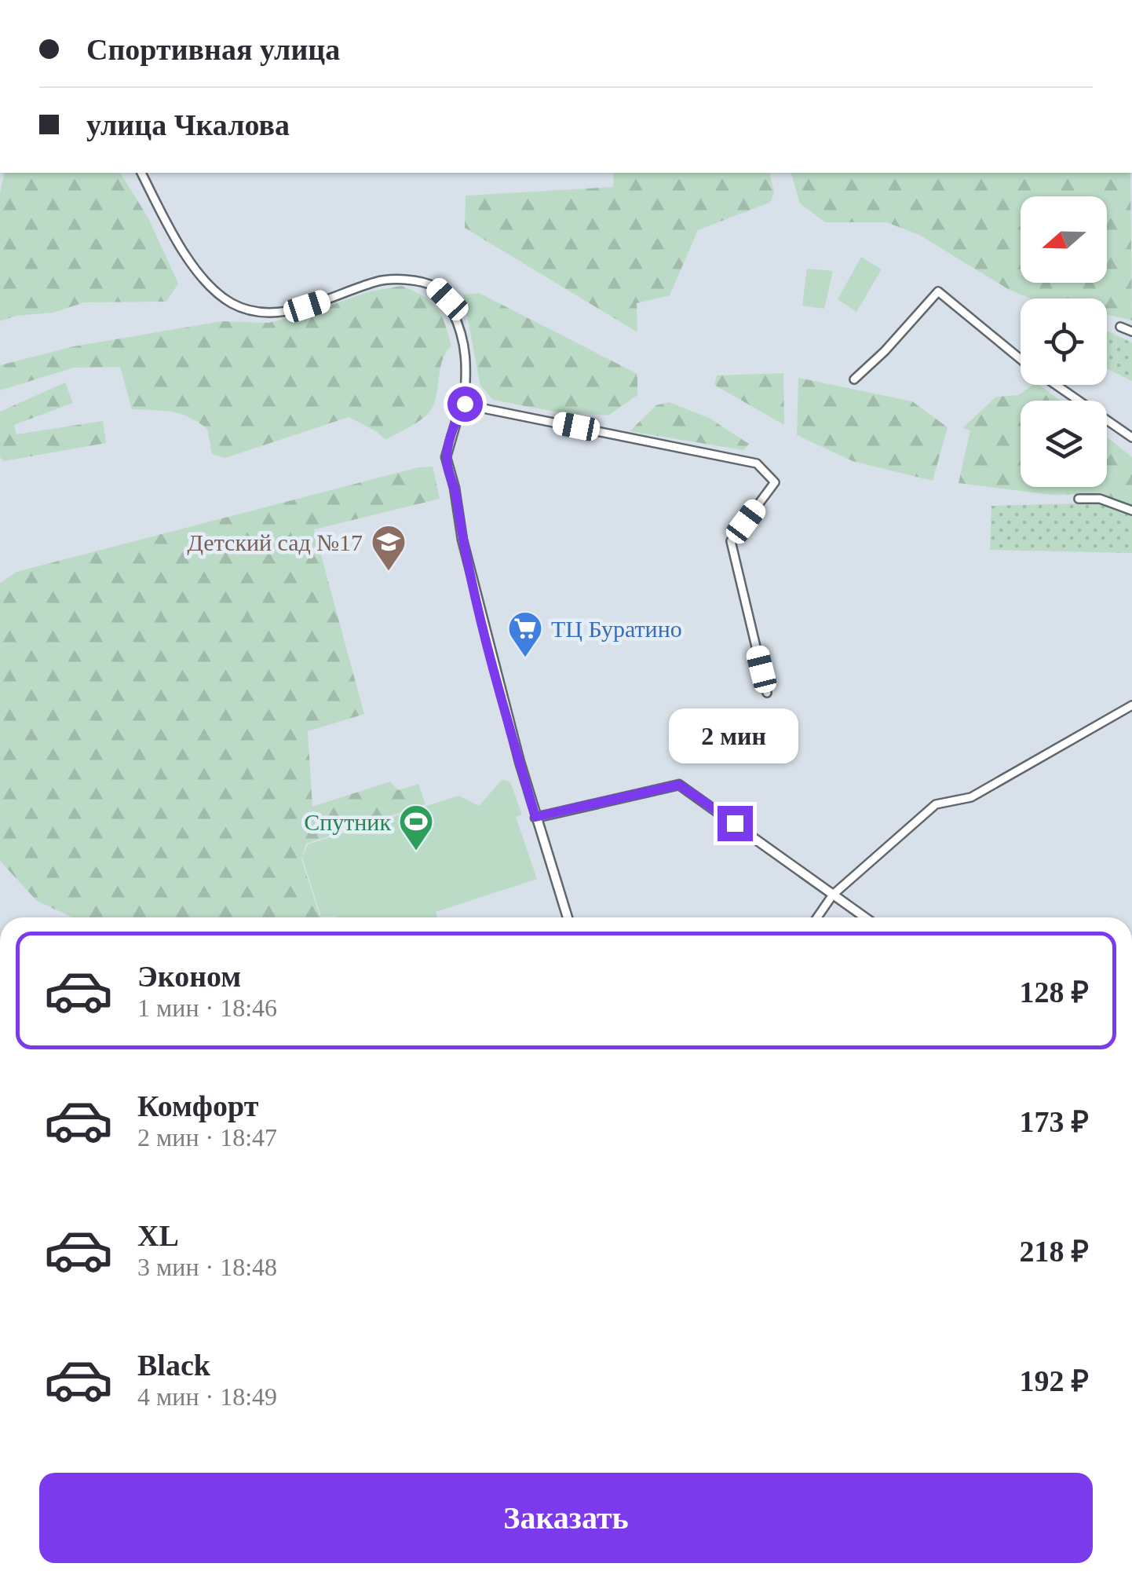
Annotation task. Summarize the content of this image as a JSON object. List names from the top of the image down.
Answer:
{
  "places": {
    "school or university": ["Детский сад №17"],
    "supermarket": ["ТЦ Буратино"],
    "sports": ["Спутник"]
  },
  "north": "left",
  "page": {
    "banner": ["Спортивная улица", "улица Чкалова"],
    "bubble": "2 мин",
    "list": [
      {
        "name": "Эконом",
        "note": "1 мин · 18:46",
        "value": "128 ₽"
      },
      {
        "name": "Комфорт",
        "note": "2 мин · 18:47",
        "value": "173 ₽"
      },
      {
        "name": "XL",
        "note": "3 мин · 18:48",
        "value": "218 ₽"
      },
      {
        "name": "Black",
        "note": "4 мин · 18:49",
        "value": "192 ₽"
      }
    ],
    "buttons": "Заказать"
  }
}
